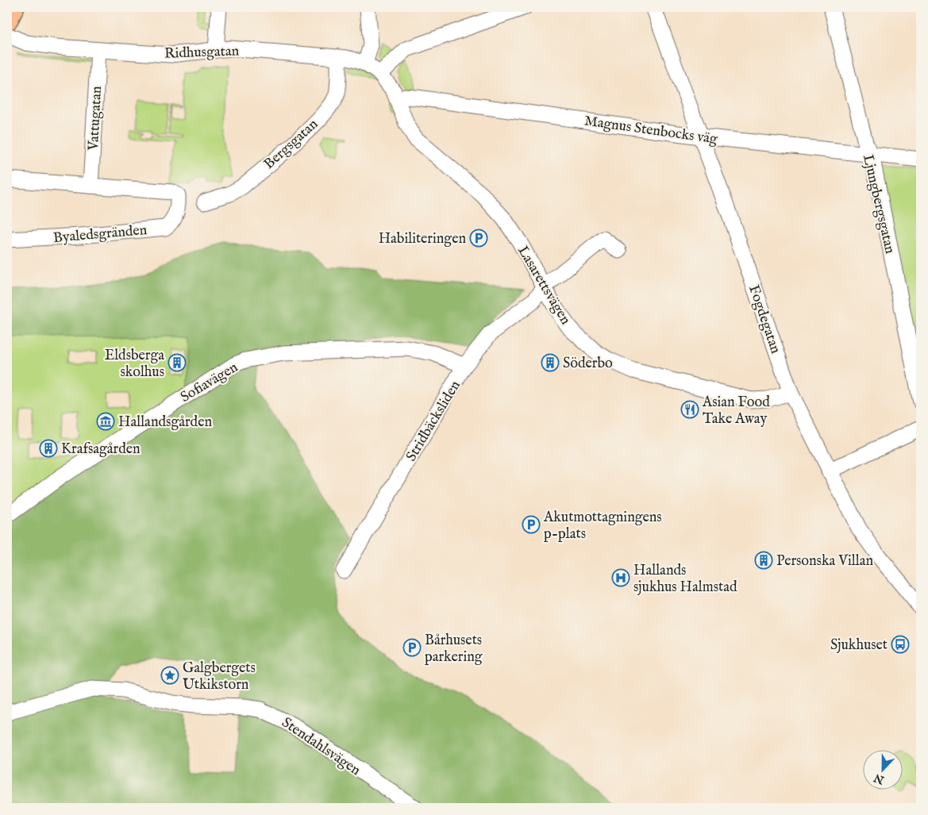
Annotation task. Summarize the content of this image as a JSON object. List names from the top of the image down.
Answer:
{
  "streets": {
    "street": [
      "Ridhusgatan",
      "Vattugatan",
      "Magnus Stenbocks väg",
      "Bergsgatan",
      "Ljungbergsgatan",
      "Byaledsgränden",
      "Lasarettsvägen",
      "Fogdegatan",
      "Sofiavägen",
      "Stridbäcksliden",
      "Stendahlsvägen"
    ]
  },
  "crossings": [
    ["Ridhusgatan", "Vattugatan"],
    ["Ridhusgatan", "Bergsgatan"],
    ["Vattugatan", "Byaledsgränden"],
    ["Magnus Stenbocks väg", "Ljungbergsgatan"],
    ["Magnus Stenbocks väg", "Lasarettsvägen"],
    ["Magnus Stenbocks väg", "Fogdegatan"],
    ["Lasarettsvägen", "Fogdegatan"],
    ["Lasarettsvägen", "Stridbäcksliden"],
    ["Sofiavägen", "Stridbäcksliden"]
  ],
  "places": {
    "parking": ["Habiliteringen", "Akutmottagningens p-plats", "Bårhusets parkering"],
    "building": [
      "Eldsberga skolhus",
      "Söderbo",
      "Krafsagården",
      "Personska Villan"
    ],
    "restaurant": ["Asian Food Take Away"],
    "museum": ["Hallandsgården"],
    "hospital": ["Hallands sjukhus Halmstad"],
    "bus stop": ["Sjukhuset"],
    "place": ["Galgbergets Utkikstorn"]
  },
  "north": "bottom"
}
